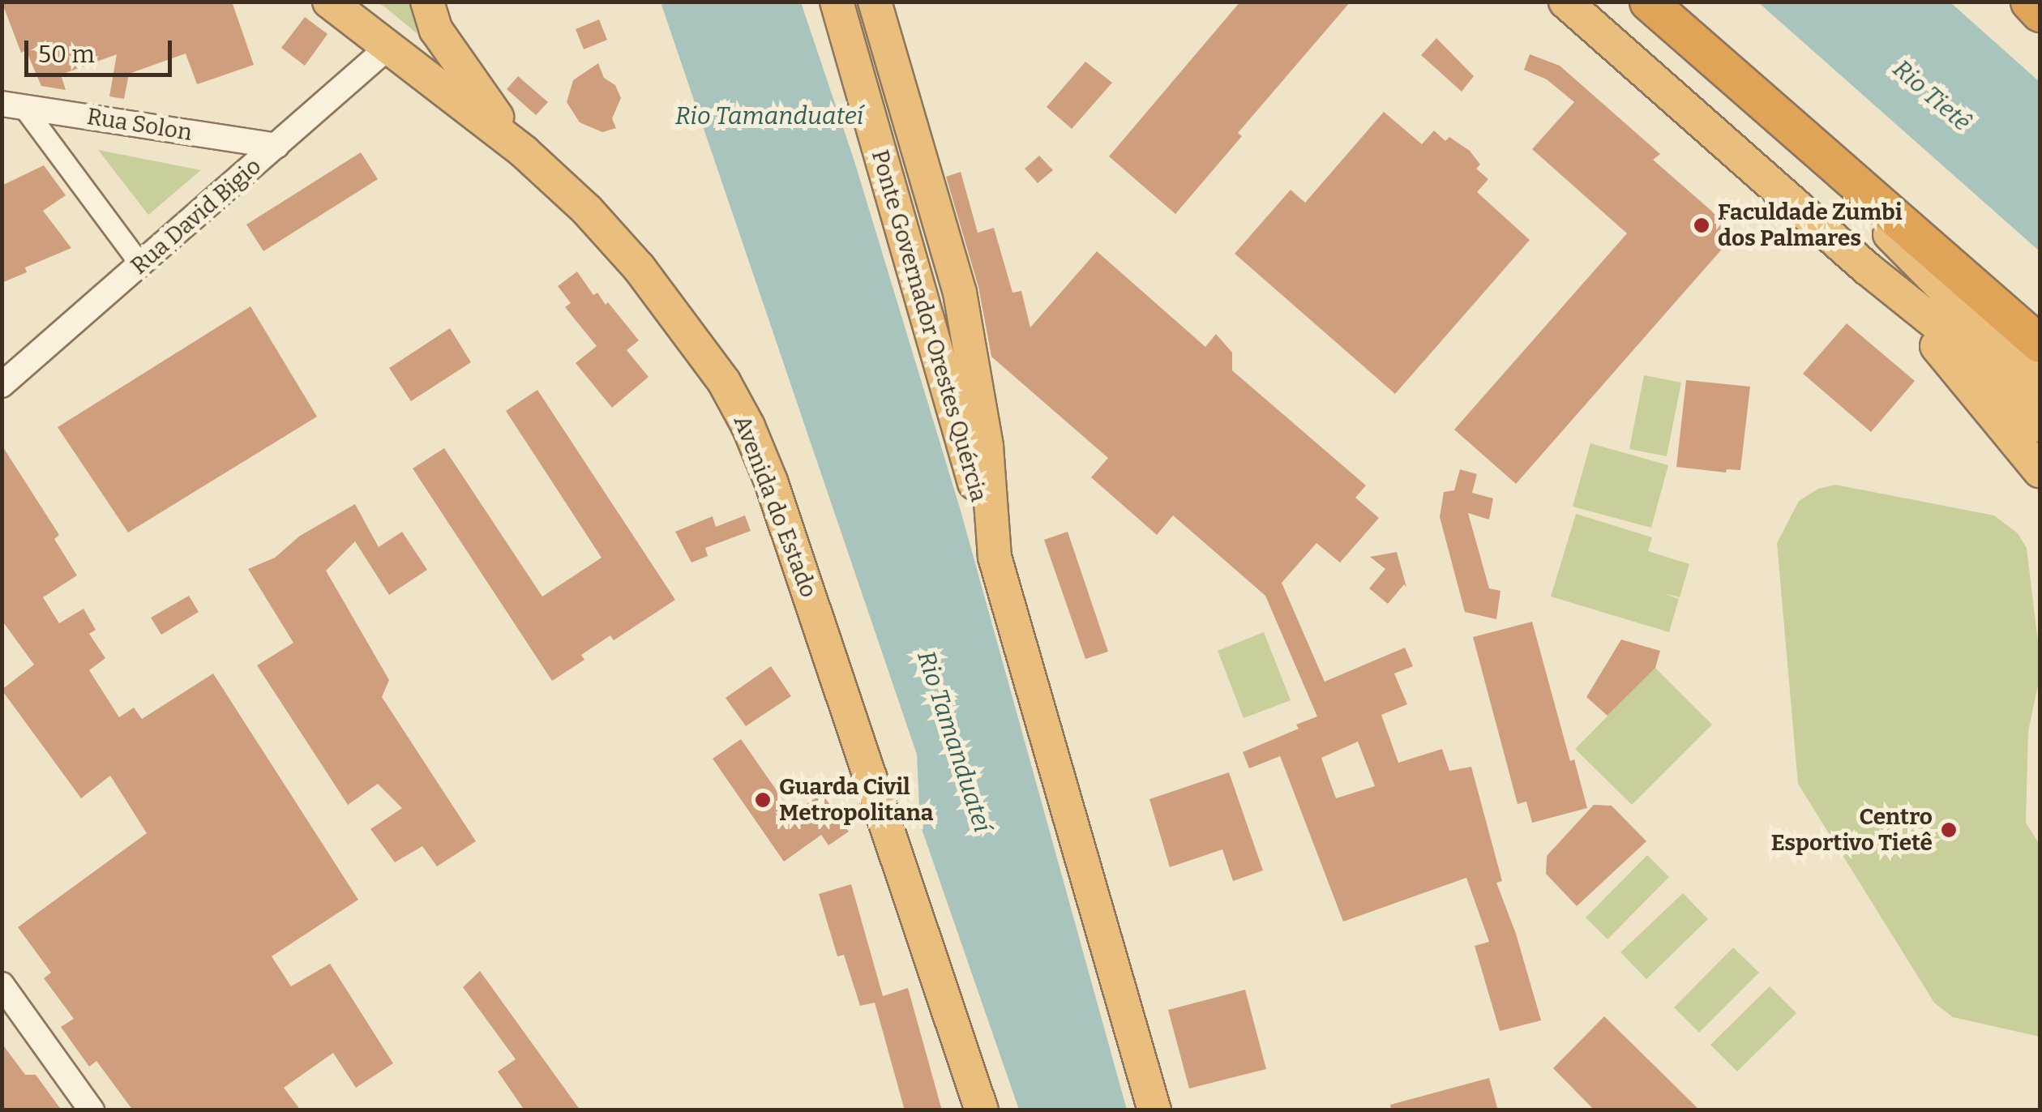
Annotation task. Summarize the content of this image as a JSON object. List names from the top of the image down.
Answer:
{
  "streets": {
    "highway": ["Ponte Governador Orestes Quércia", "Avenida do Estado"],
    "street": ["Rua Solon", "Rua David Bigio"]
  },
  "crossings": [
    ["Rua Solon", "Rua David Bigio"],
    ["Rua David Bigio", "Avenida do Estado"]
  ],
  "water": ["Rio Tietê", "Rio Tamanduateí"],
  "places": ["Faculdade Zumbi dos Palmares", "Guarda Civil Metropolitana", "Centro Esportivo Tietê"],
  "scale_bar": "50 m"
}
